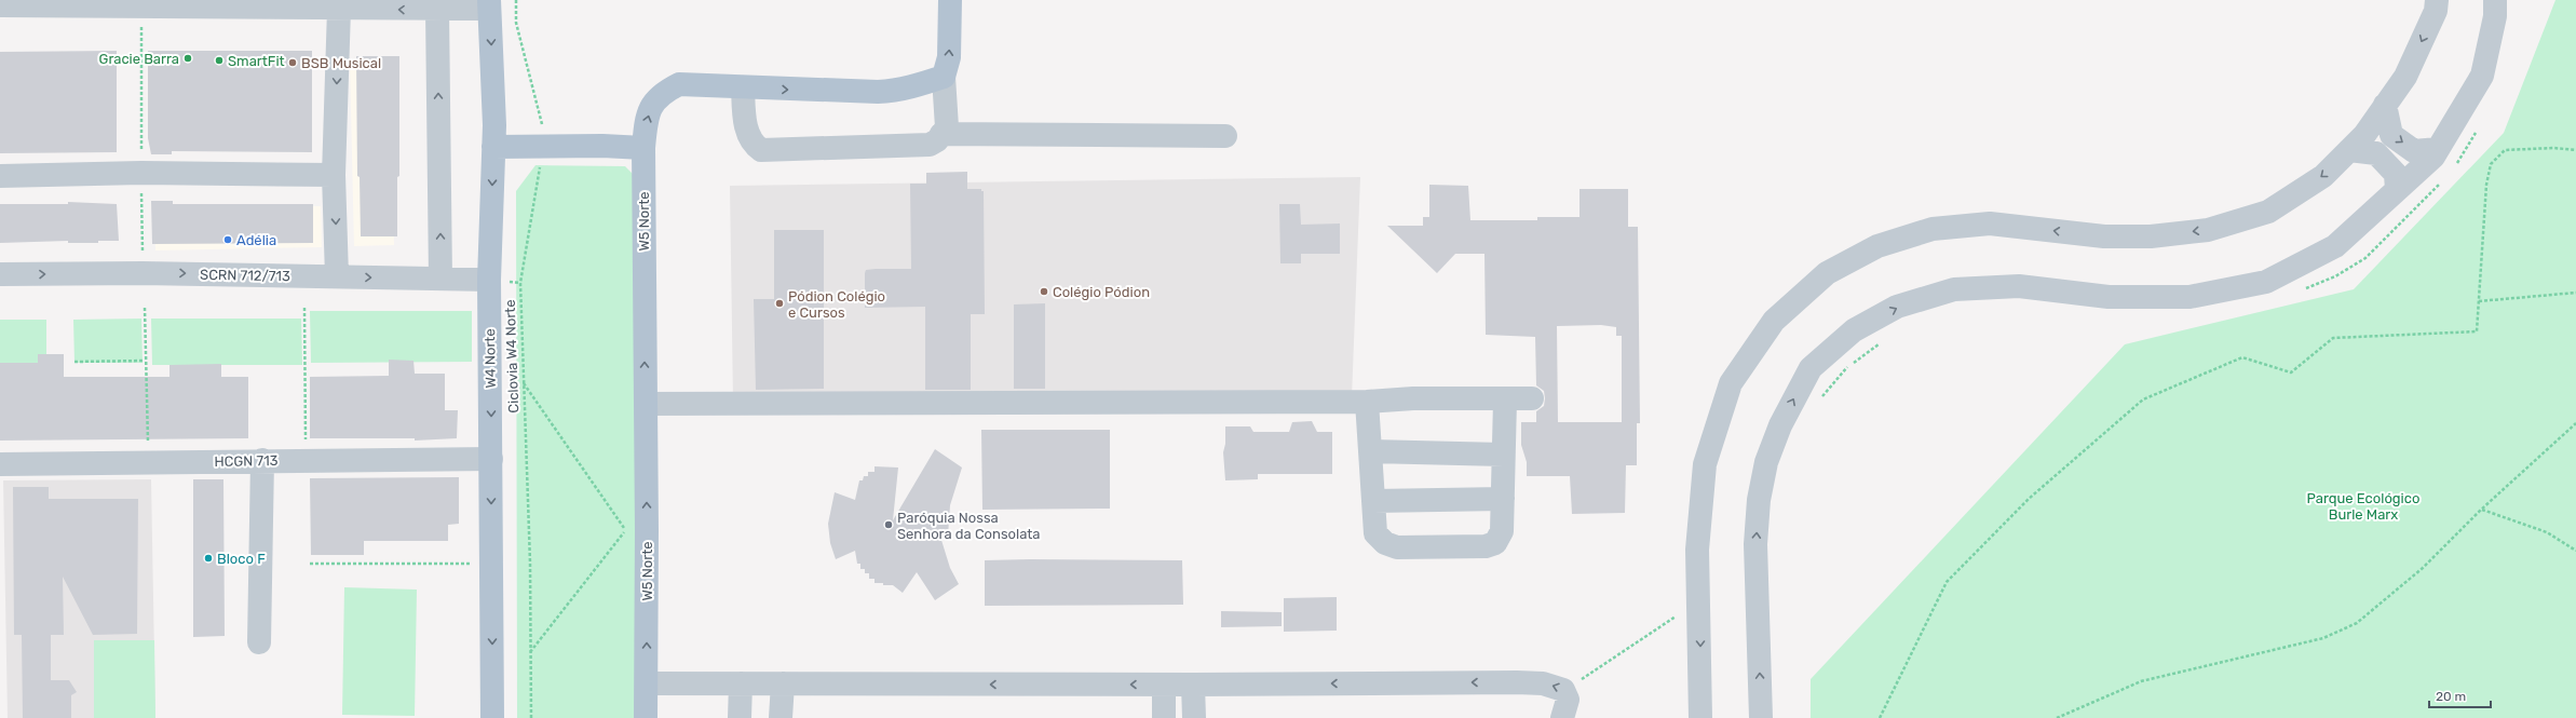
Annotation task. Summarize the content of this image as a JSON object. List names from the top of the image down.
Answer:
{
  "streets": {
    "main road": ["W5 Norte", "W4 Norte"],
    "street": ["SCRN 712/713", "HCGN 713"],
    "path": ["Ciclovia W4 Norte"]
  },
  "crossings": [
    ["SCRN 712/713", "W4 Norte"],
    ["W4 Norte", "HCGN 713"]
  ],
  "one_way": ["W4 Norte"],
  "parks": ["Parque Ecológico Burle Marx"],
  "places": [
    "Gracie Barra",
    "SmartFit",
    "BSB Musical",
    "Adélia",
    "Colégio Pódion",
    "Pódion Colégio e Cursos",
    "Paróquia Nossa Senhora da Consolata",
    "Bloco F"
  ],
  "scale_bar": "20 m"
}
